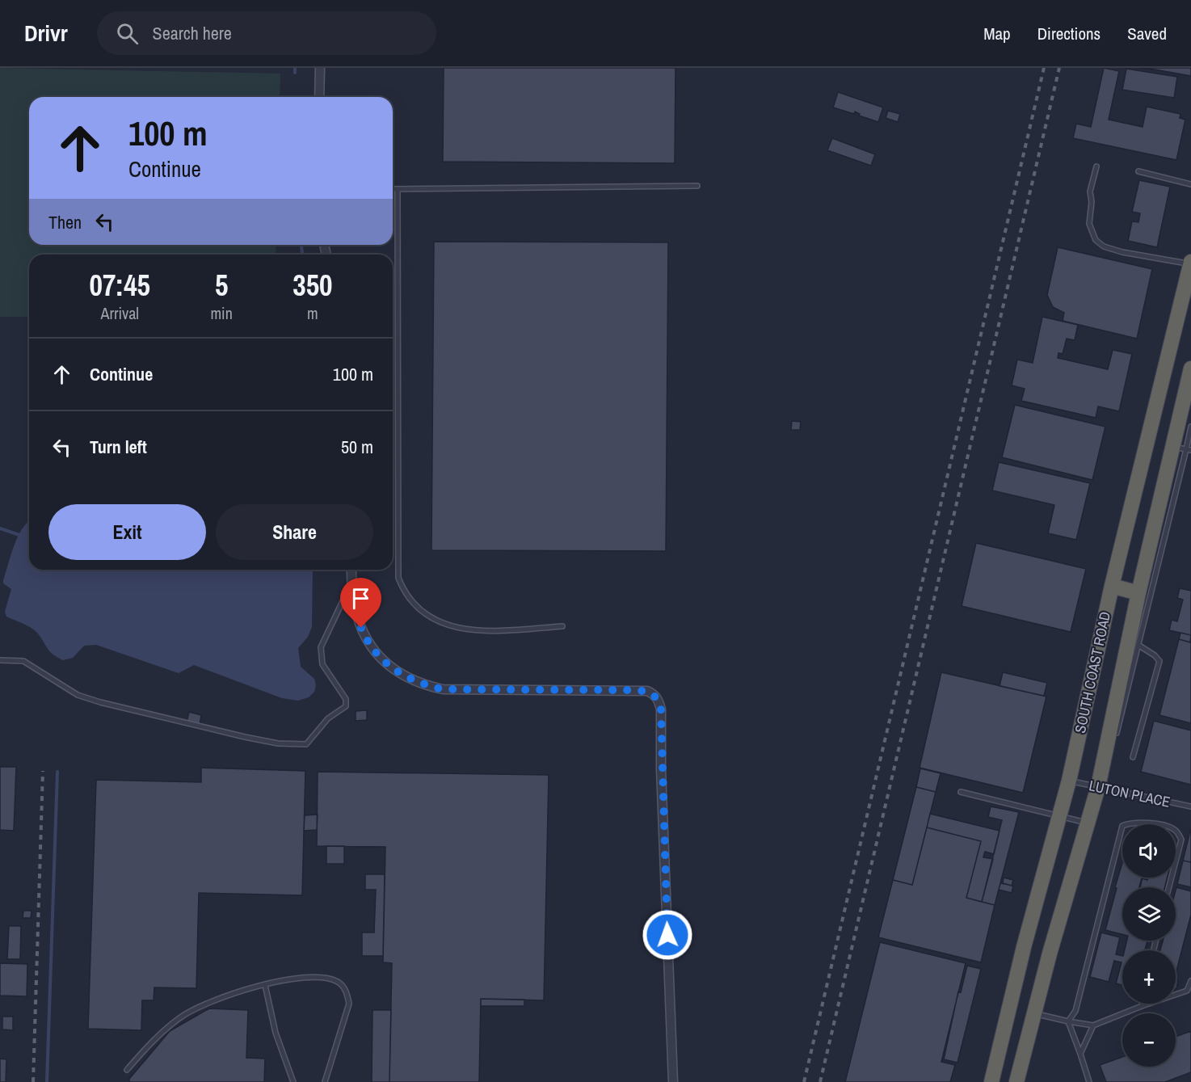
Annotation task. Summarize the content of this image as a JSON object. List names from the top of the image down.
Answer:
{
  "streets": {
    "highway": ["SOUTH COAST ROAD"],
    "lane": ["LUTON PLACE"]
  },
  "crossings": [
    ["SOUTH COAST ROAD", "LUTON PLACE"]
  ],
  "page": {
    "header": "Drivr",
    "search": "Search here",
    "nav": ["Map", "Directions", "Saved"],
    "turn": ["100 m", "Continue"],
    "then": "Then",
    "eta": [
      "07:45",
      "Arrival",
      "5",
      "min",
      "350",
      "m"
    ],
    "list": [
      {
        "name": "Continue",
        "value": "100 m"
      },
      {
        "name": "Turn left",
        "value": "50 m"
      }
    ],
    "buttons": ["Exit", "Share"],
    "map_buttons": ["+", "−"]
  }
}
